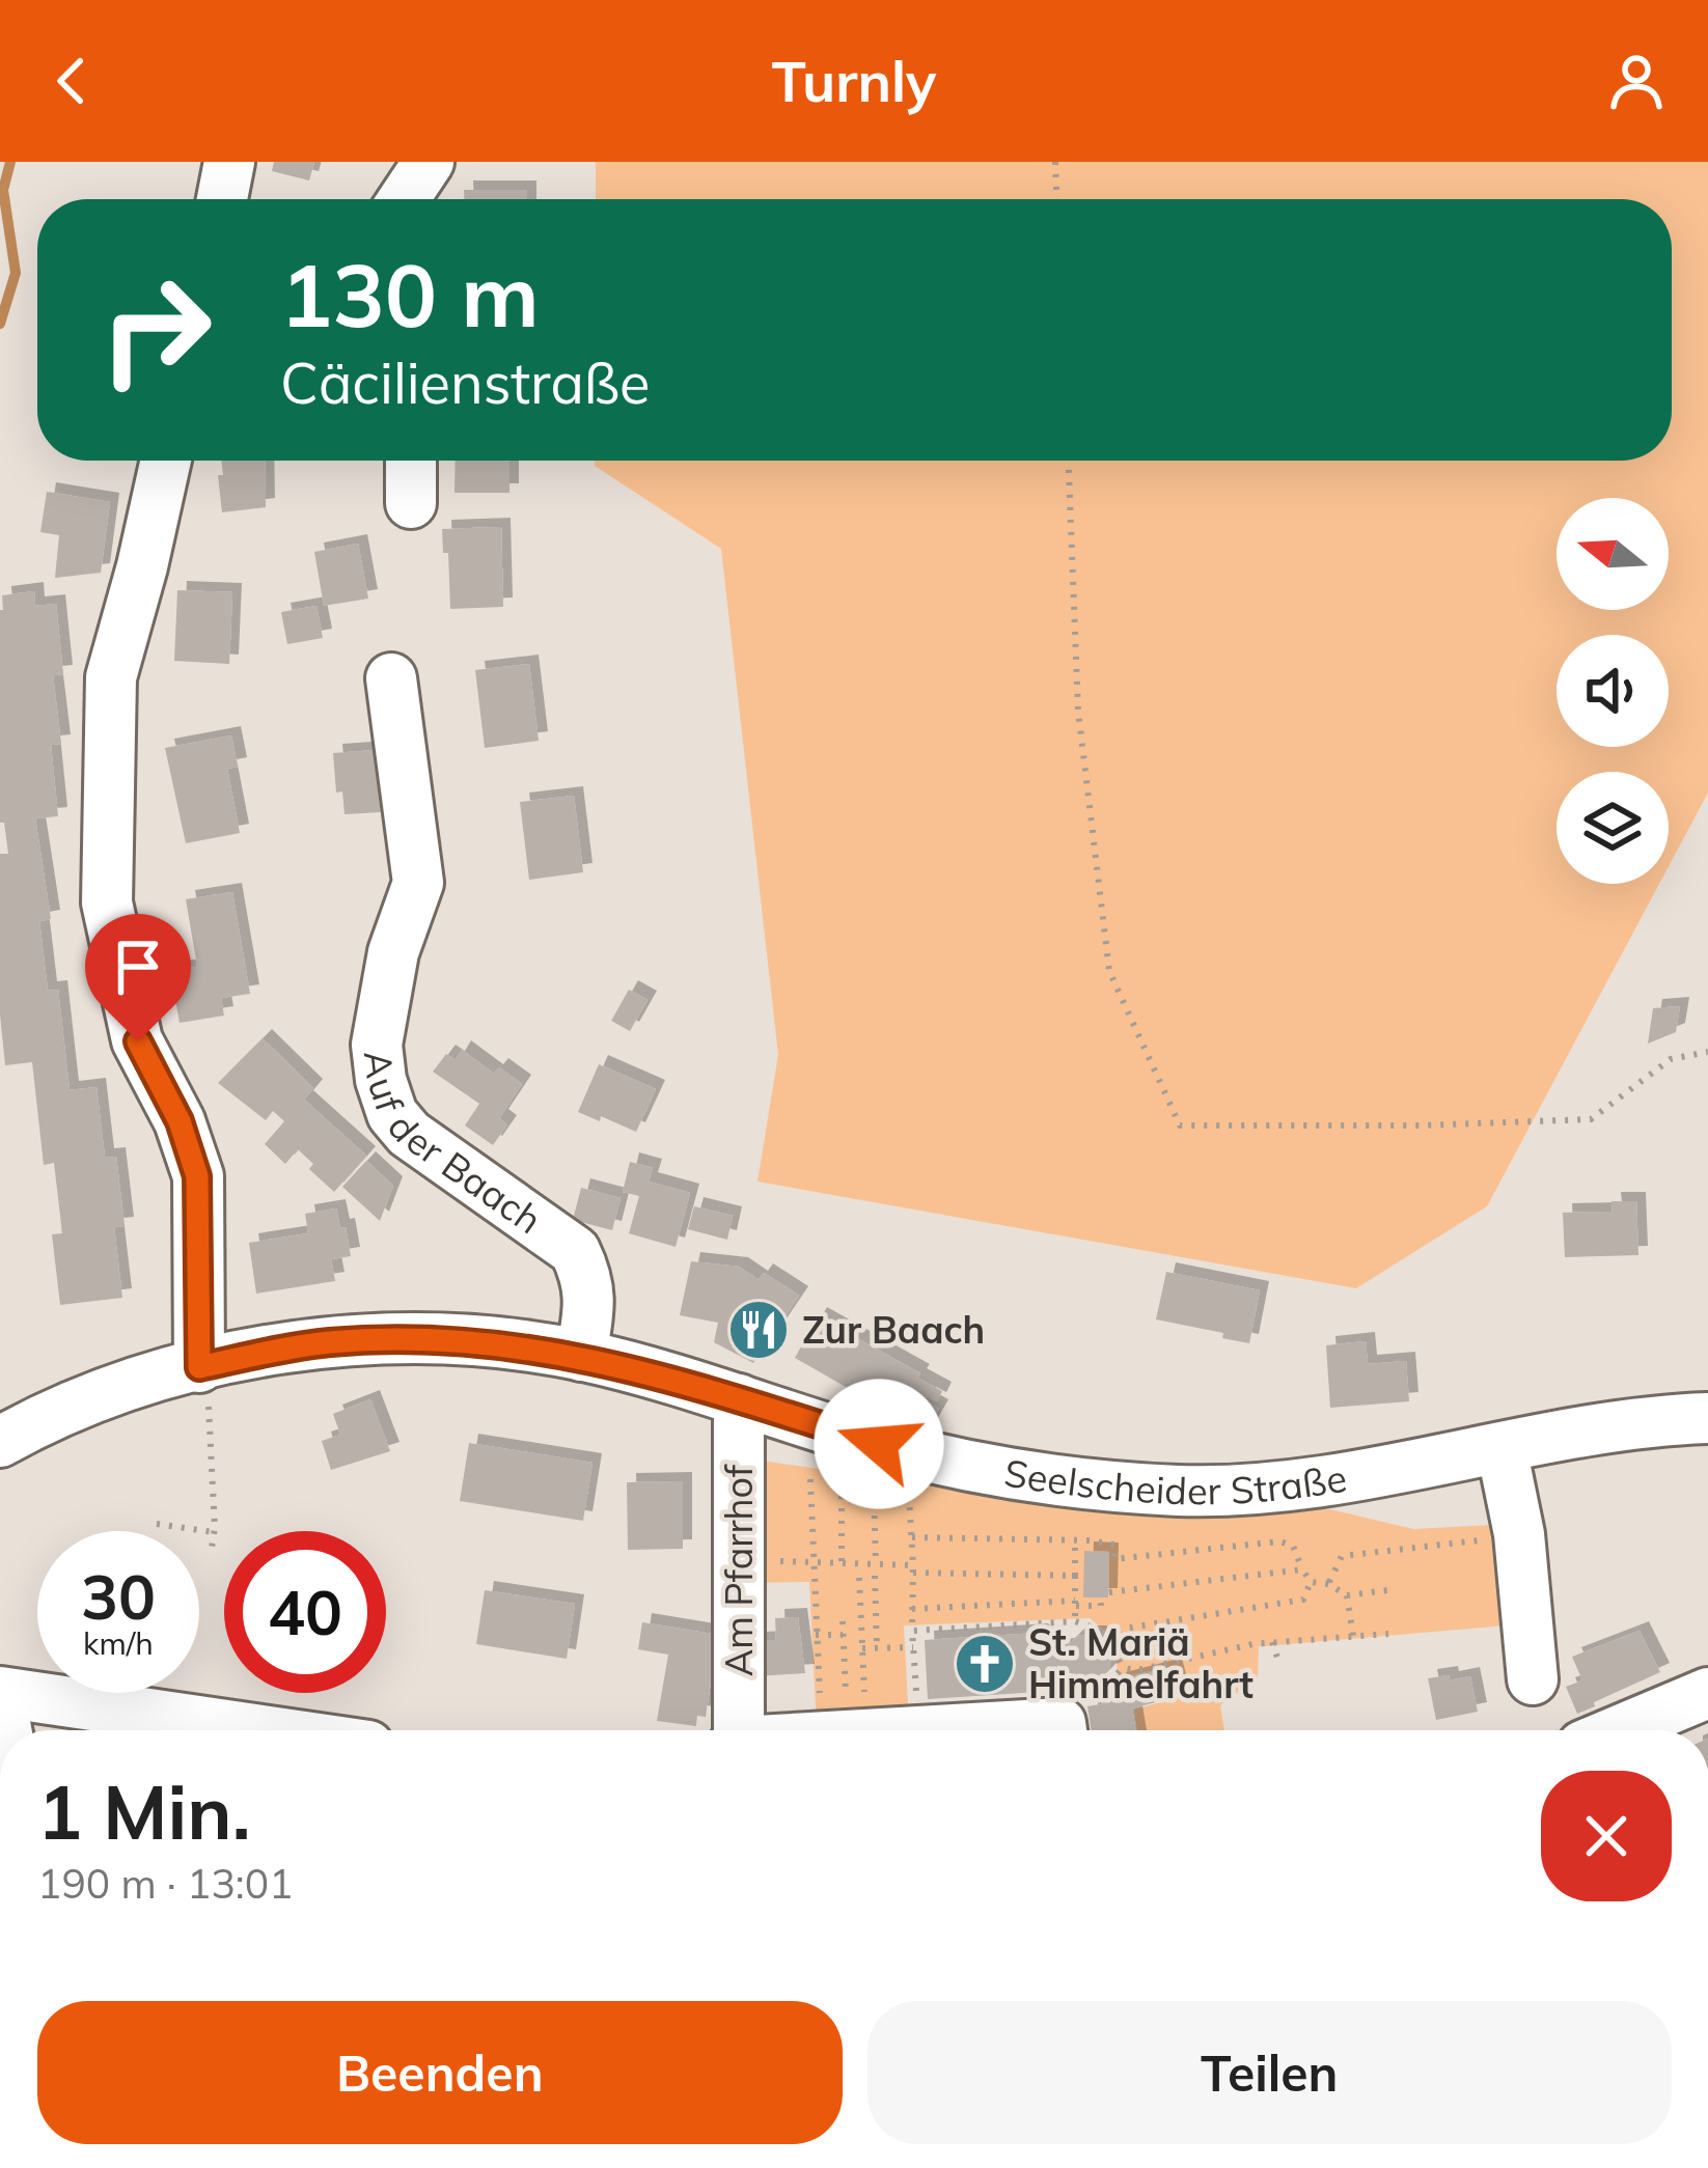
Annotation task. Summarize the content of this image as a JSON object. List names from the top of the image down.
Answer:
{
  "streets": {
    "street": ["Auf der Baach", "Seelscheider Straße", "Am Pfarrhof"]
  },
  "crossings": [
    ["Auf der Baach", "Seelscheider Straße"],
    ["Seelscheider Straße", "Am Pfarrhof"]
  ],
  "places": {
    "restaurant": ["Zur Baach"],
    "church": ["St. Mariä Himmelfahrt"]
  },
  "north": "left",
  "page": {
    "header": "Turnly",
    "turn": ["130 m", "Cäcilienstraße"],
    "speed": "30 km/h",
    "limit": "40",
    "heading": ["1 Min.", "190 m · 13:01"],
    "buttons": ["Beenden", "Teilen"]
  }
}
